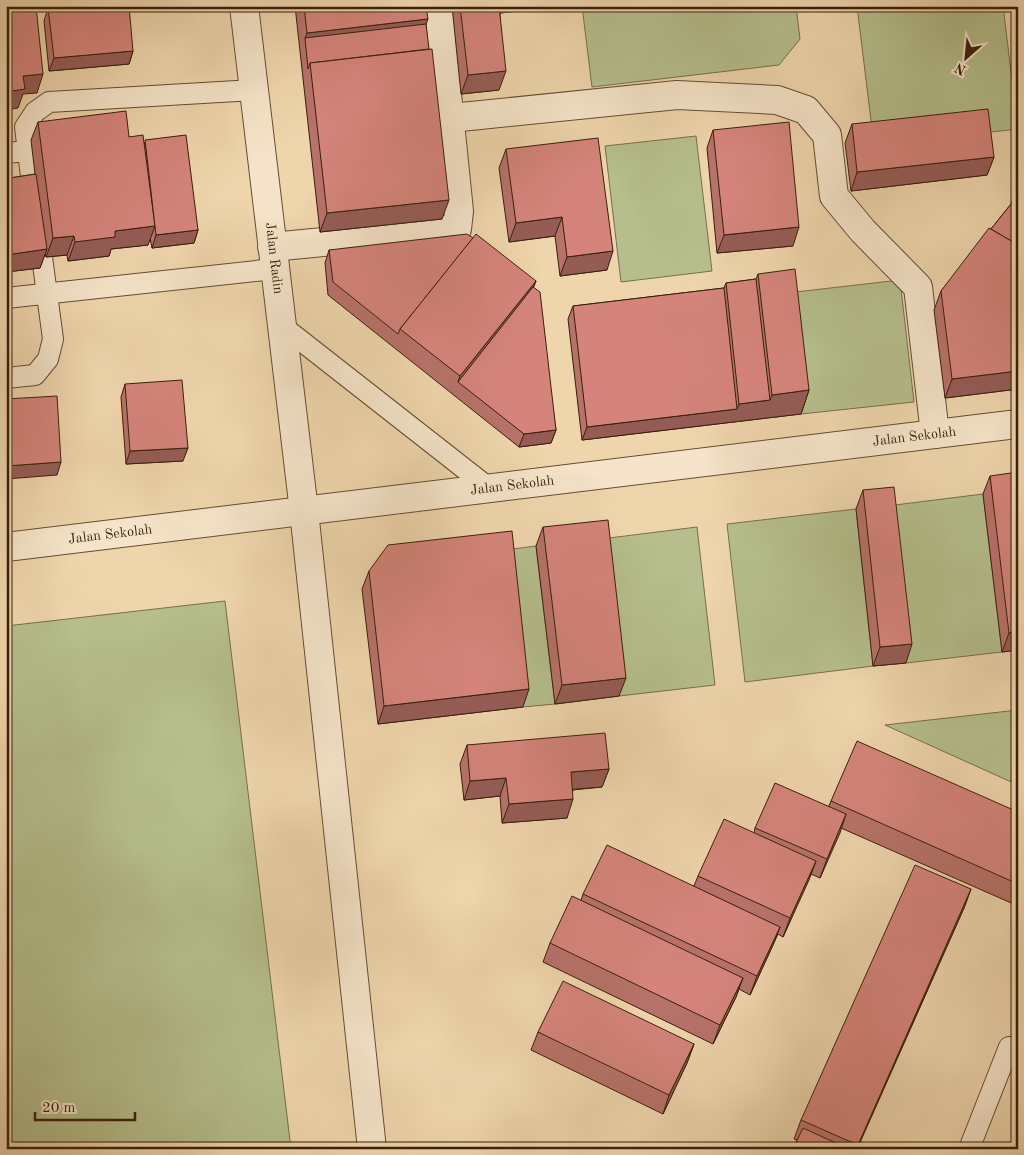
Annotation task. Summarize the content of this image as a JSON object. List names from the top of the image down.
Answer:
{
  "streets": {
    "street": ["Jalan Radin", "Jalan Sekolah"]
  },
  "crossings": [
    ["Jalan Radin", "Jalan Sekolah"]
  ],
  "scale_bar": "20 m",
  "north": "bottom left"
}
